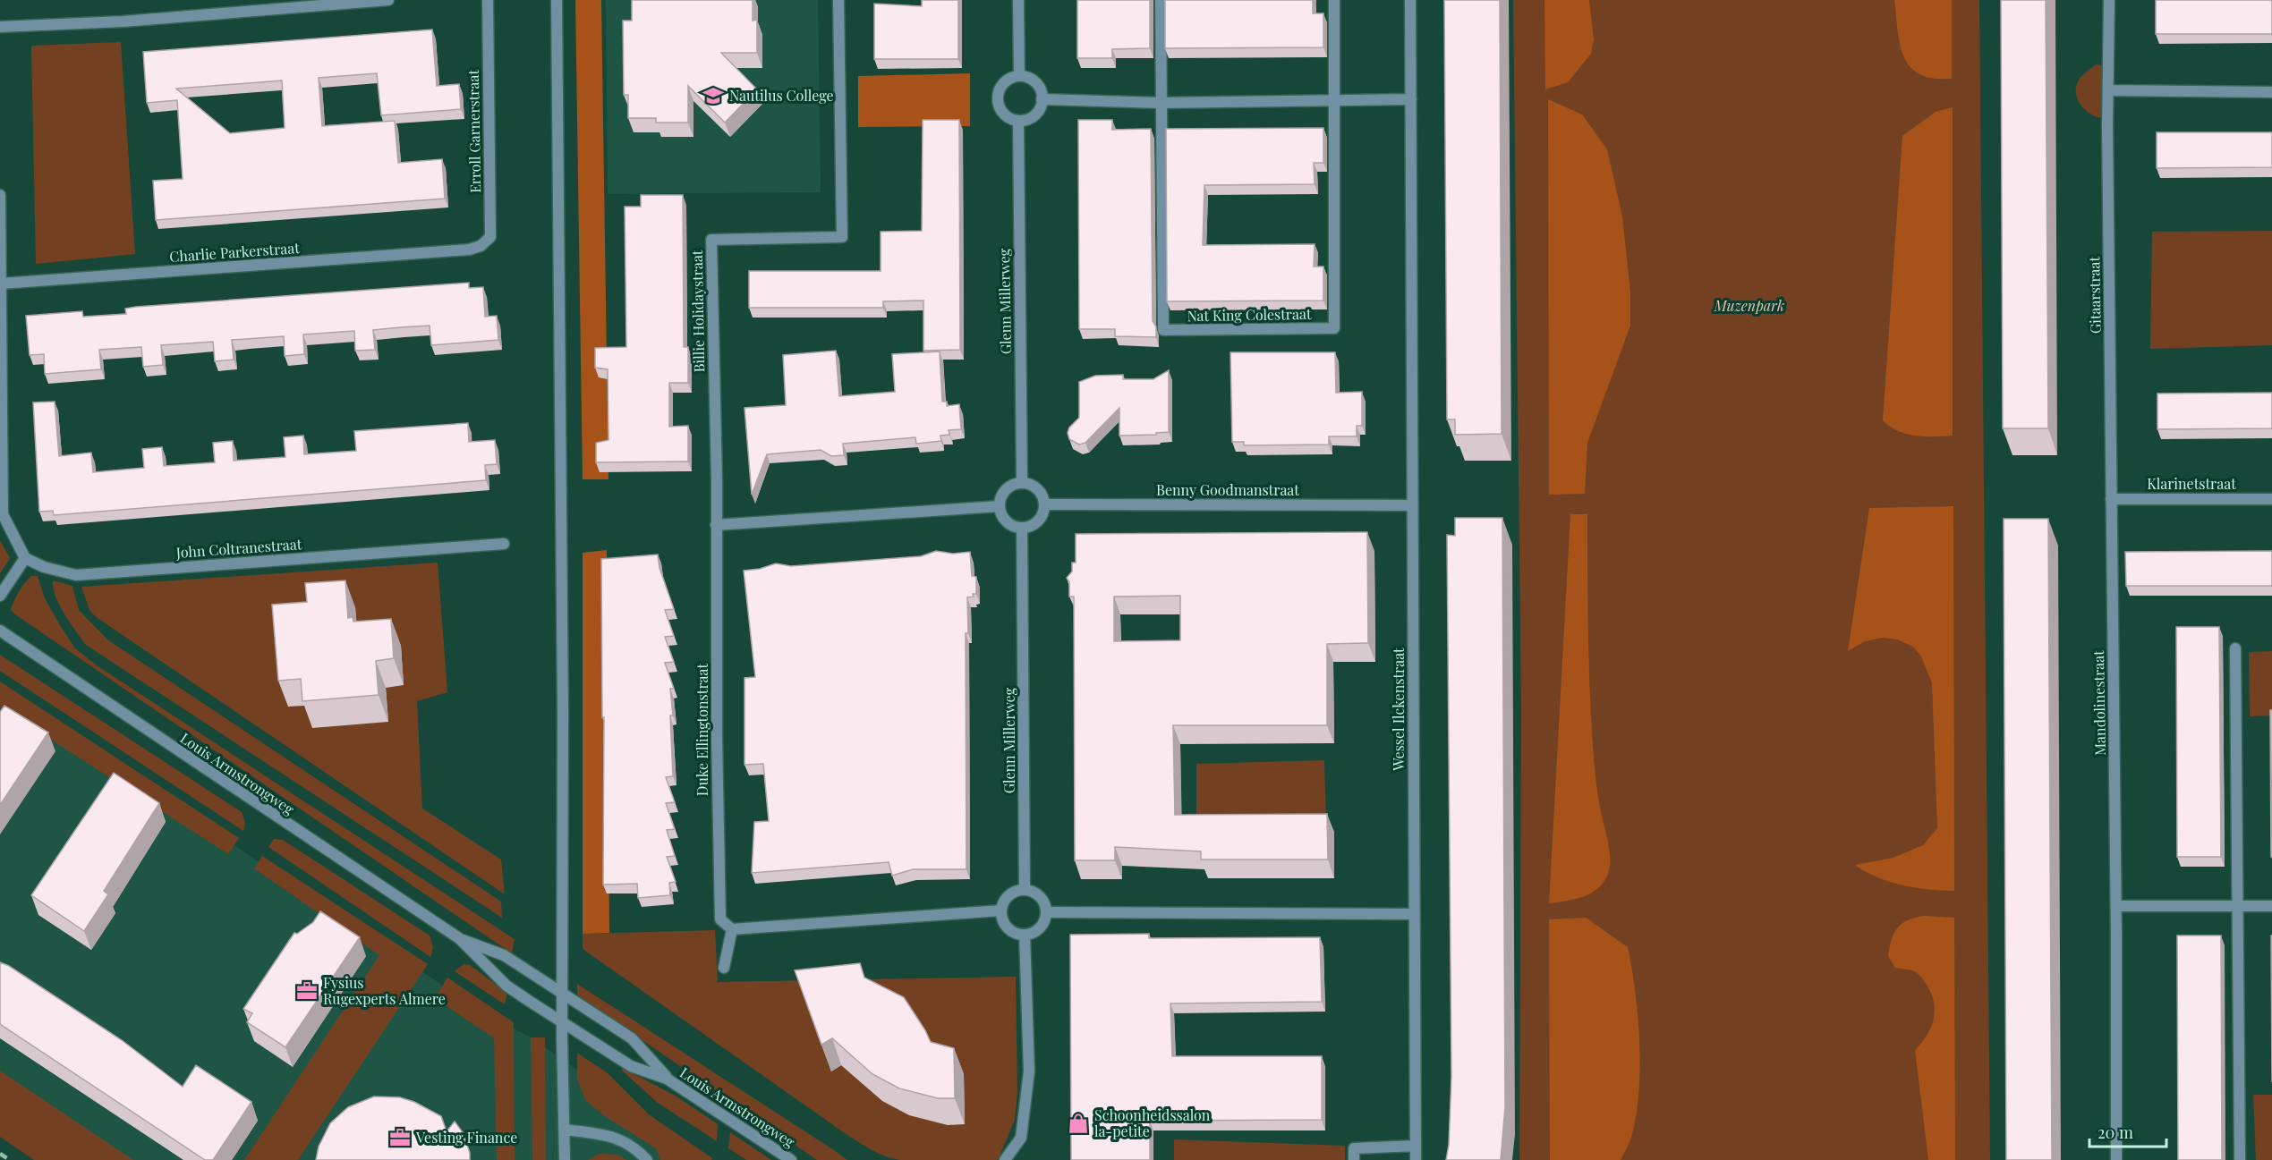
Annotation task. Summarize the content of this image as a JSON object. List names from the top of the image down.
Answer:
{
  "streets": {
    "street": [
      "Erroll Garnerstraat",
      "Charlie Parkerstraat",
      "Gitaarstraat",
      "Glenn Millerweg",
      "Billie Holidaystraat",
      "Nat King Colestraat",
      "Klarinetstraat",
      "Benny Goodmanstraat",
      "John Coltranestraat",
      "Mandolinestraat",
      "Wessel Ilckenstraat",
      "Duke Ellingtonstraat",
      "Louis Armstrongweg"
    ]
  },
  "crossings": [
    ["Erroll Garnerstraat", "Charlie Parkerstraat"],
    ["Gitaarstraat", "Klarinetstraat"],
    ["Gitaarstraat", "Mandolinestraat"],
    ["Glenn Millerweg", "Benny Goodmanstraat"],
    ["Billie Holidaystraat", "Duke Ellingtonstraat"],
    ["Klarinetstraat", "Mandolinestraat"],
    ["Benny Goodmanstraat", "Wessel Ilckenstraat"]
  ],
  "parks": ["Muzenpark"],
  "places": {
    "school or university": ["Nautilus College"],
    "office": ["Fysius Rugexperts Almere", "Vesting Finance"],
    "shop": ["Schoonheidssalon la-petite"]
  },
  "scale_bar": "20 m"
}
